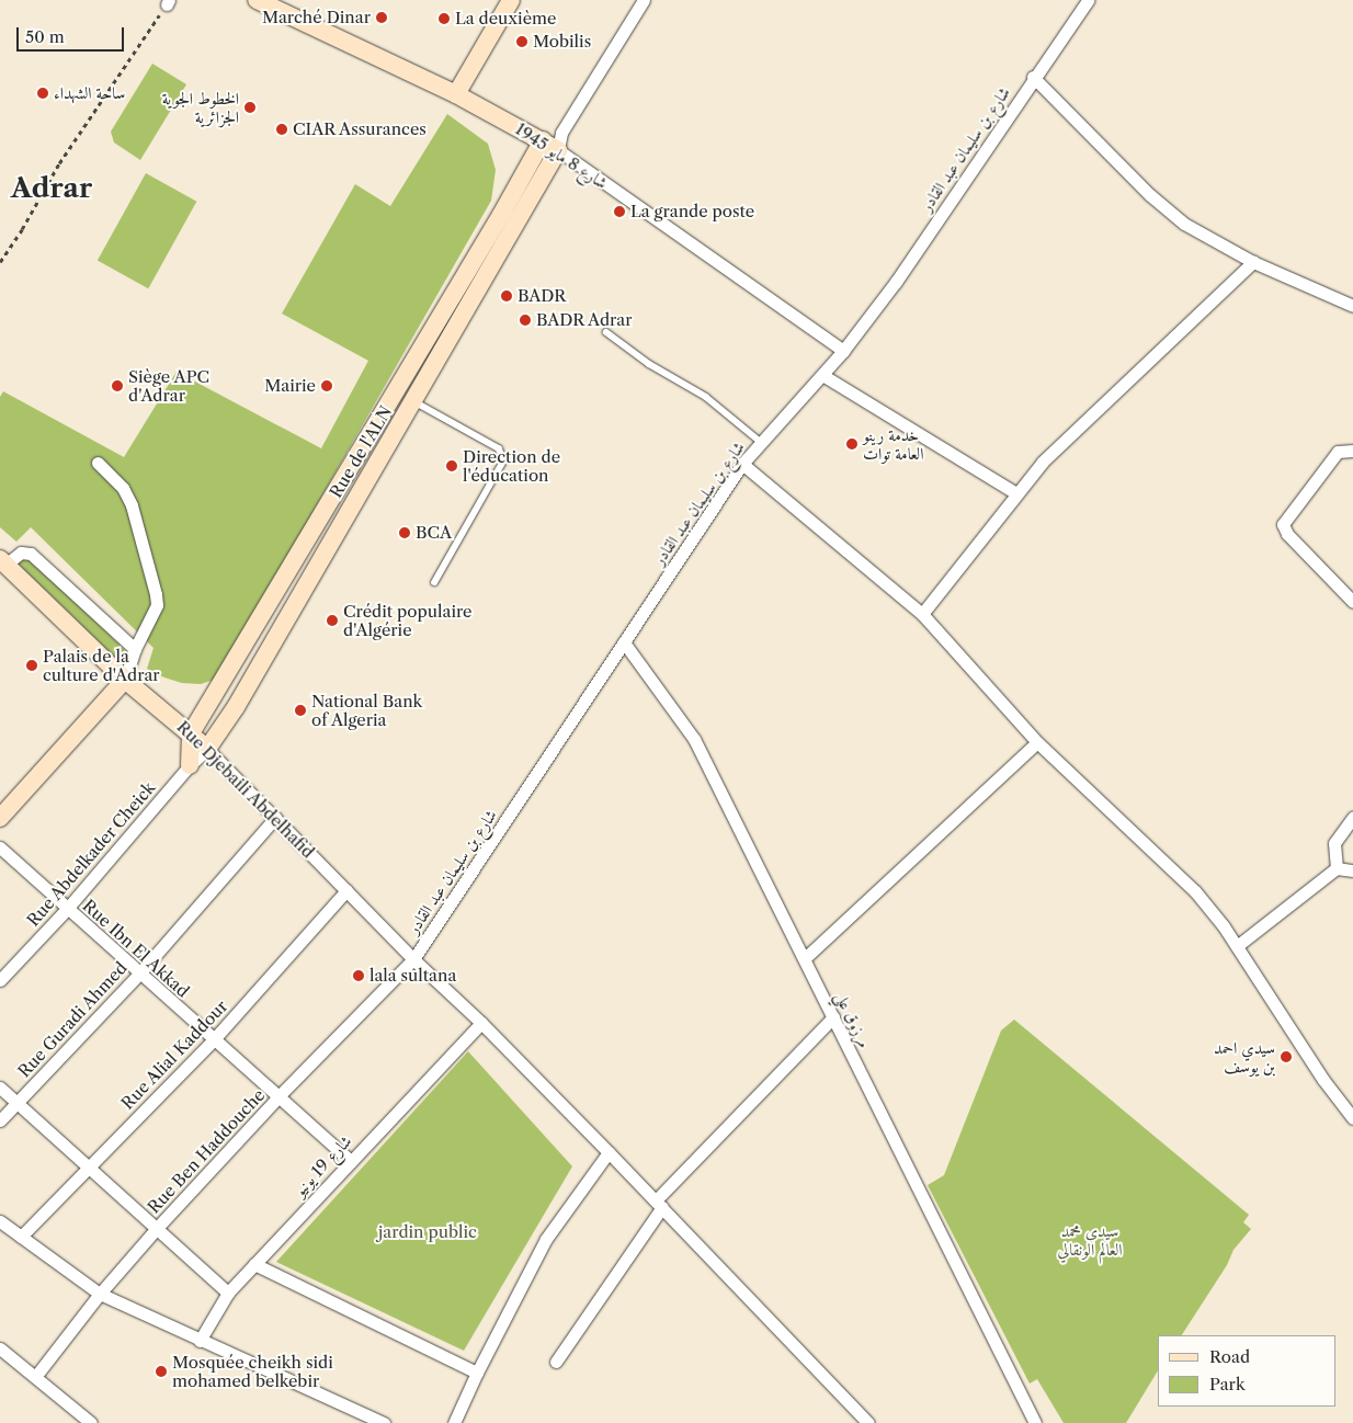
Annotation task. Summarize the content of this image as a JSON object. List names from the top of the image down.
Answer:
{
  "streets": {
    "street": [
      "شارع بن سليمان عبد القادر",
      "شارع 8 مايو 1945",
      "Rue de l'ALN",
      "Rue Djebaili Abdelhafid",
      "Rue Abdelkader Cheick",
      "Rue Ibn El Akkad",
      "Rue Guradi Ahmed",
      "مرزوق علي",
      "Rue Alial Kaddour",
      "Rue Ben Haddouche",
      "شارع 19 يونيو"
    ]
  },
  "crossings": [
    ["شارع بن سليمان عبد القادر", "شارع 8 مايو 1945"],
    ["شارع بن سليمان عبد القادر", "Rue Djebaili Abdelhafid"],
    ["شارع بن سليمان عبد القادر", "مرزوق علي"],
    ["شارع بن سليمان عبد القادر", "Rue Ben Haddouche"],
    ["شارع 8 مايو 1945", "Rue de l'ALN"],
    ["Rue de l'ALN", "Rue Djebaili Abdelhafid"],
    ["Rue de l'ALN", "Rue Abdelkader Cheick"],
    ["Rue Djebaili Abdelhafid", "Rue Abdelkader Cheick"],
    ["Rue Djebaili Abdelhafid", "Rue Guradi Ahmed"],
    ["Rue Djebaili Abdelhafid", "Rue Alial Kaddour"],
    ["Rue Djebaili Abdelhafid", "Rue Ben Haddouche"],
    ["Rue Djebaili Abdelhafid", "شارع 19 يونيو"],
    ["Rue Abdelkader Cheick", "Rue Ibn El Akkad"],
    ["Rue Ibn El Akkad", "Rue Guradi Ahmed"],
    ["Rue Ibn El Akkad", "Rue Alial Kaddour"],
    ["Rue Ibn El Akkad", "Rue Ben Haddouche"],
    ["Rue Ibn El Akkad", "شارع 19 يونيو"]
  ],
  "districts": ["Adrar"],
  "parks": ["سيدي محمد العالم الونقالي", "jardin public"],
  "places": [
    "Marché Dinar",
    "La deuxième",
    "Mobilis",
    "ساحة الشهداء",
    "الخطوط الجوية الجزائرية",
    "CIAR Assurances",
    "La grande poste",
    "BADR",
    "BADR Adrar",
    "Siège APC d'Adrar",
    "Mairie",
    "خدمة رينو العامة توات",
    "Direction de l'éducation",
    "BCA",
    "Crédit populaire d'Algérie",
    "Palais de la culture d'Adrar",
    "National Bank of Algeria",
    "lala sultana",
    "سيدي احمد بن يوسف",
    "Mosquée cheikh sidi mohamed belkebir"
  ],
  "legend": ["Road", "Park"],
  "scale_bar": "50 m"
}
